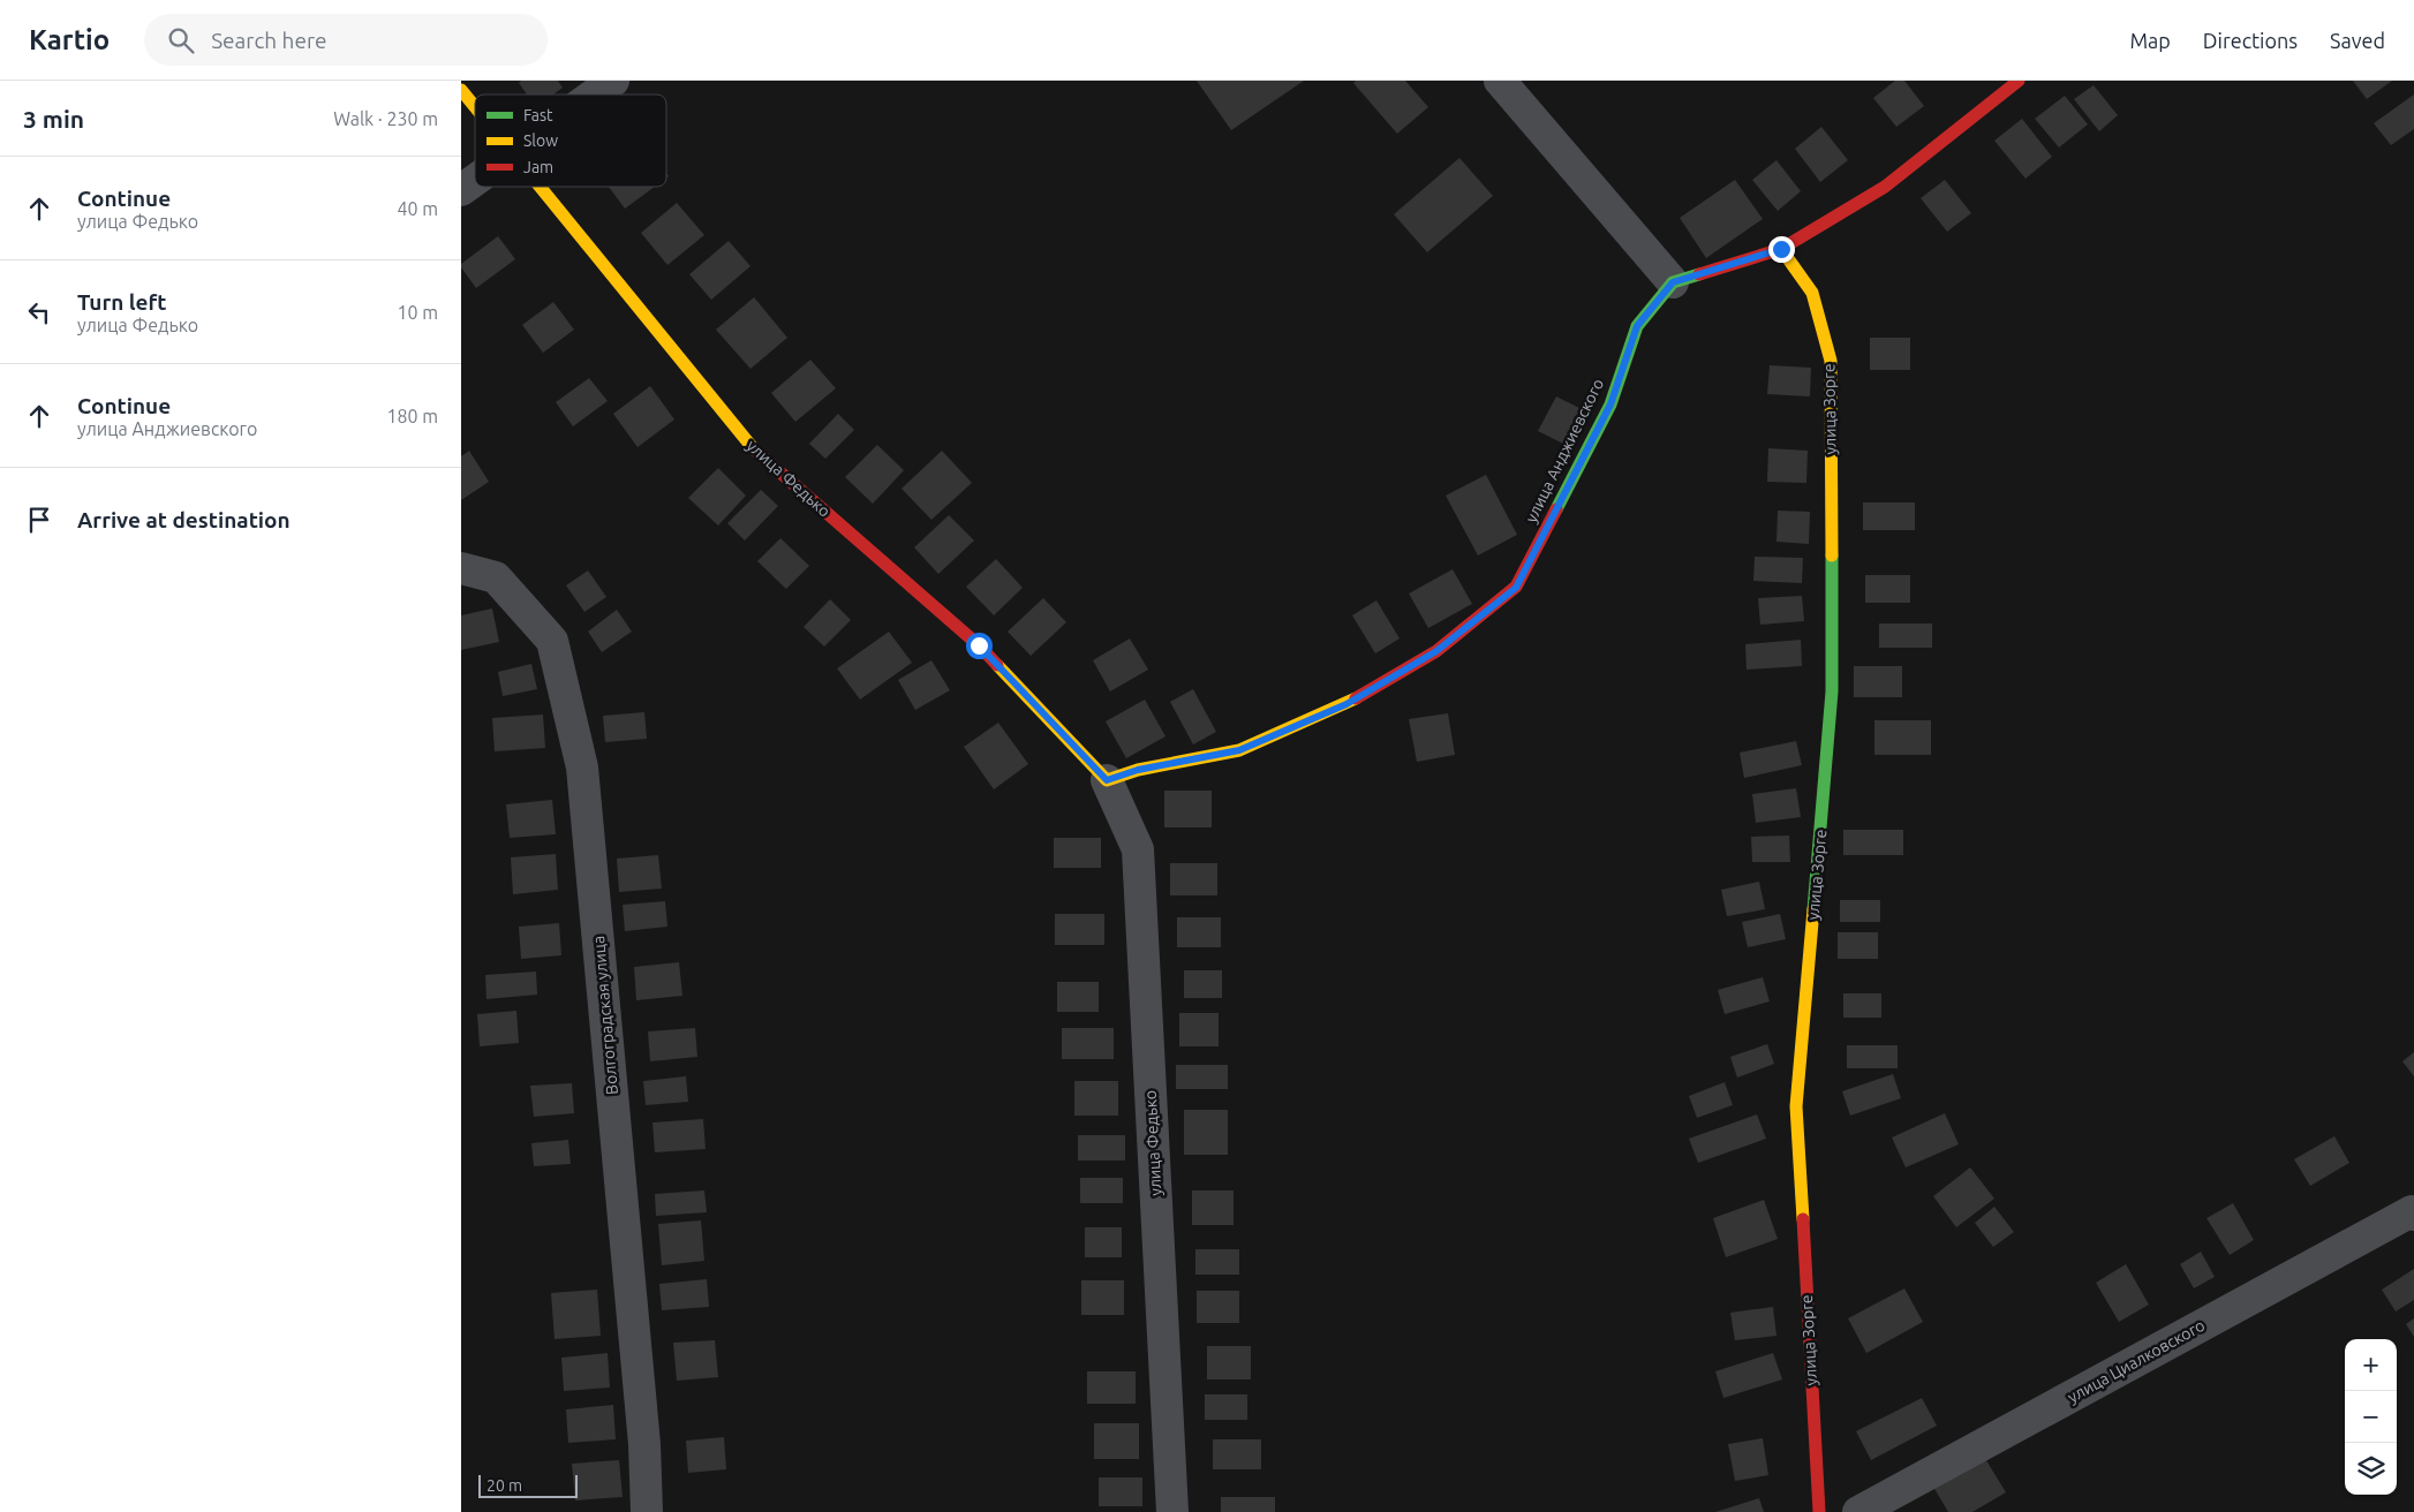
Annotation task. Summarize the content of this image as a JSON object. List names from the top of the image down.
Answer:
{
  "streets": {
    "street": [
      "улица Зорге",
      "улица Анджиевского",
      "улица Федько",
      "Волгоградская улица",
      "улица Циалковского"
    ]
  },
  "crossings": [
    ["улица Анджиевского", "улица Федько"]
  ],
  "legend": ["Fast", "Slow", "Jam"],
  "scale_bar": "20 m",
  "page": {
    "header": "Kartio",
    "search": "Search here",
    "nav": ["Map", "Directions", "Saved"],
    "heading": ["3 min", "Walk · 230 m"],
    "list": [
      ["Continue", "улица Федько", "40 m"],
      ["Turn left", "улица Федько", "10 m"],
      ["Continue", "улица Анджиевского", "180 m"],
      "Arrive at destination"
    ],
    "map_buttons": ["+", "−"],
    "scale": "20 m"
  }
}
